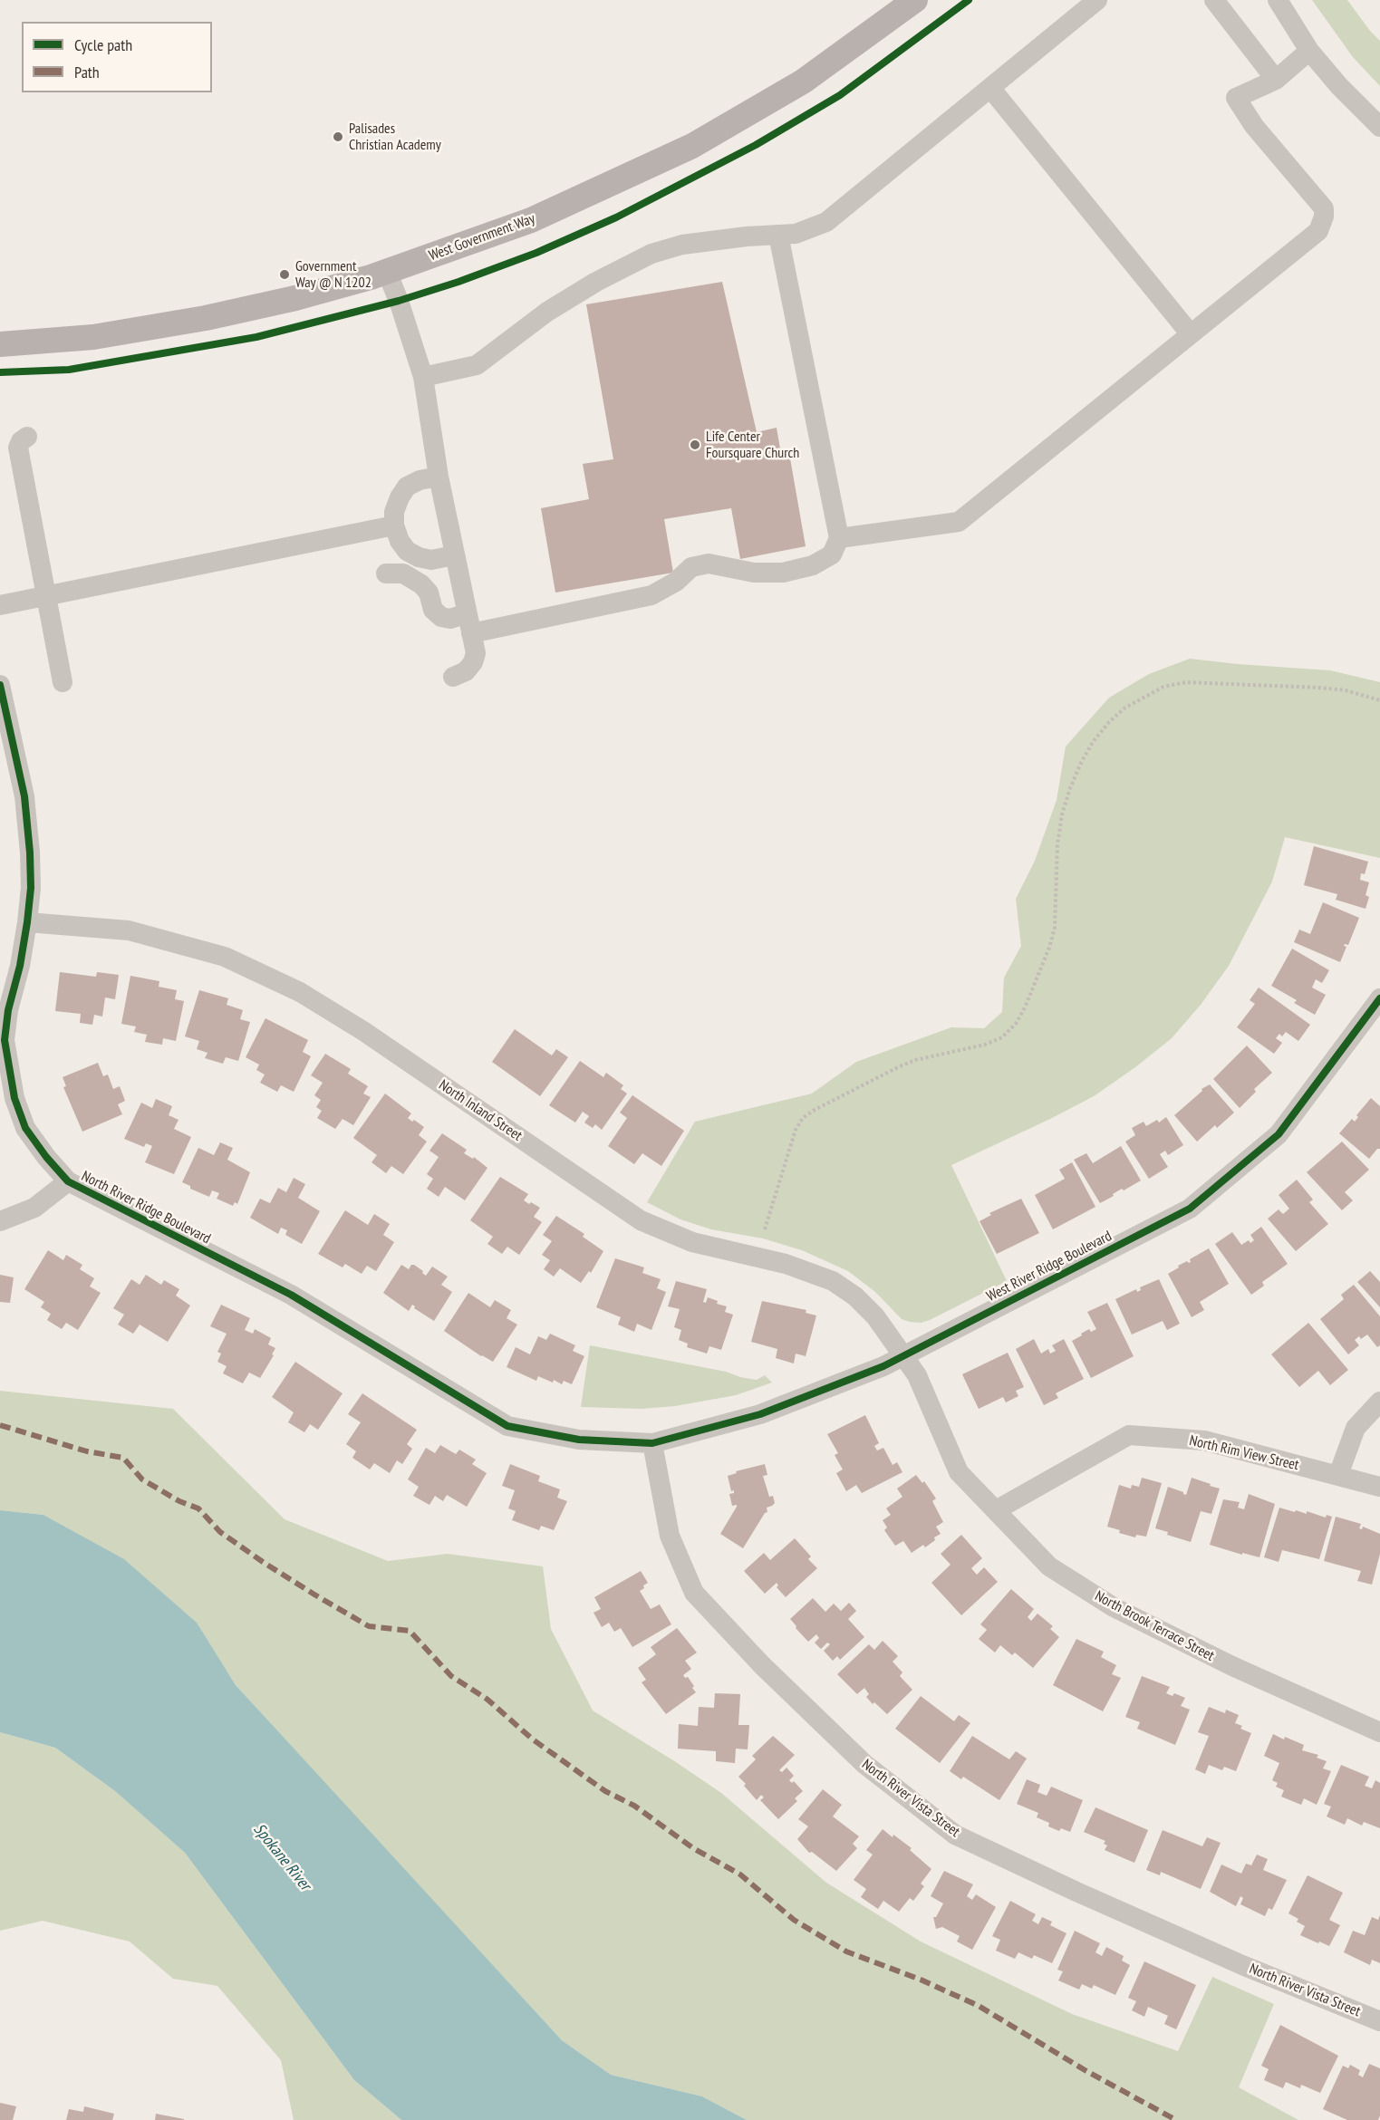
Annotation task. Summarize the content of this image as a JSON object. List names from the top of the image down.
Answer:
{
  "streets": {
    "main road": ["West Government Way"],
    "street": [
      "North Inland Street",
      "North River Ridge Boulevard",
      "West River Ridge Boulevard",
      "North Rim View Street",
      "North Brook Terrace Street",
      "North River Vista Street"
    ]
  },
  "crossings": [
    ["North Inland Street", "North River Ridge Boulevard"],
    ["North Inland Street", "West River Ridge Boulevard"],
    ["North Inland Street", "North Brook Terrace Street"],
    ["North River Ridge Boulevard", "West River Ridge Boulevard"],
    ["North River Ridge Boulevard", "North River Vista Street"],
    ["West River Ridge Boulevard", "North Brook Terrace Street"],
    ["West River Ridge Boulevard", "North River Vista Street"],
    ["North Rim View Street", "North Brook Terrace Street"]
  ],
  "water": ["Spokane River"],
  "places": ["Palisades Christian Academy", "Government Way @ N 1202", "Life Center Foursquare Church"],
  "legend": ["Cycle path", "Path"]
}
